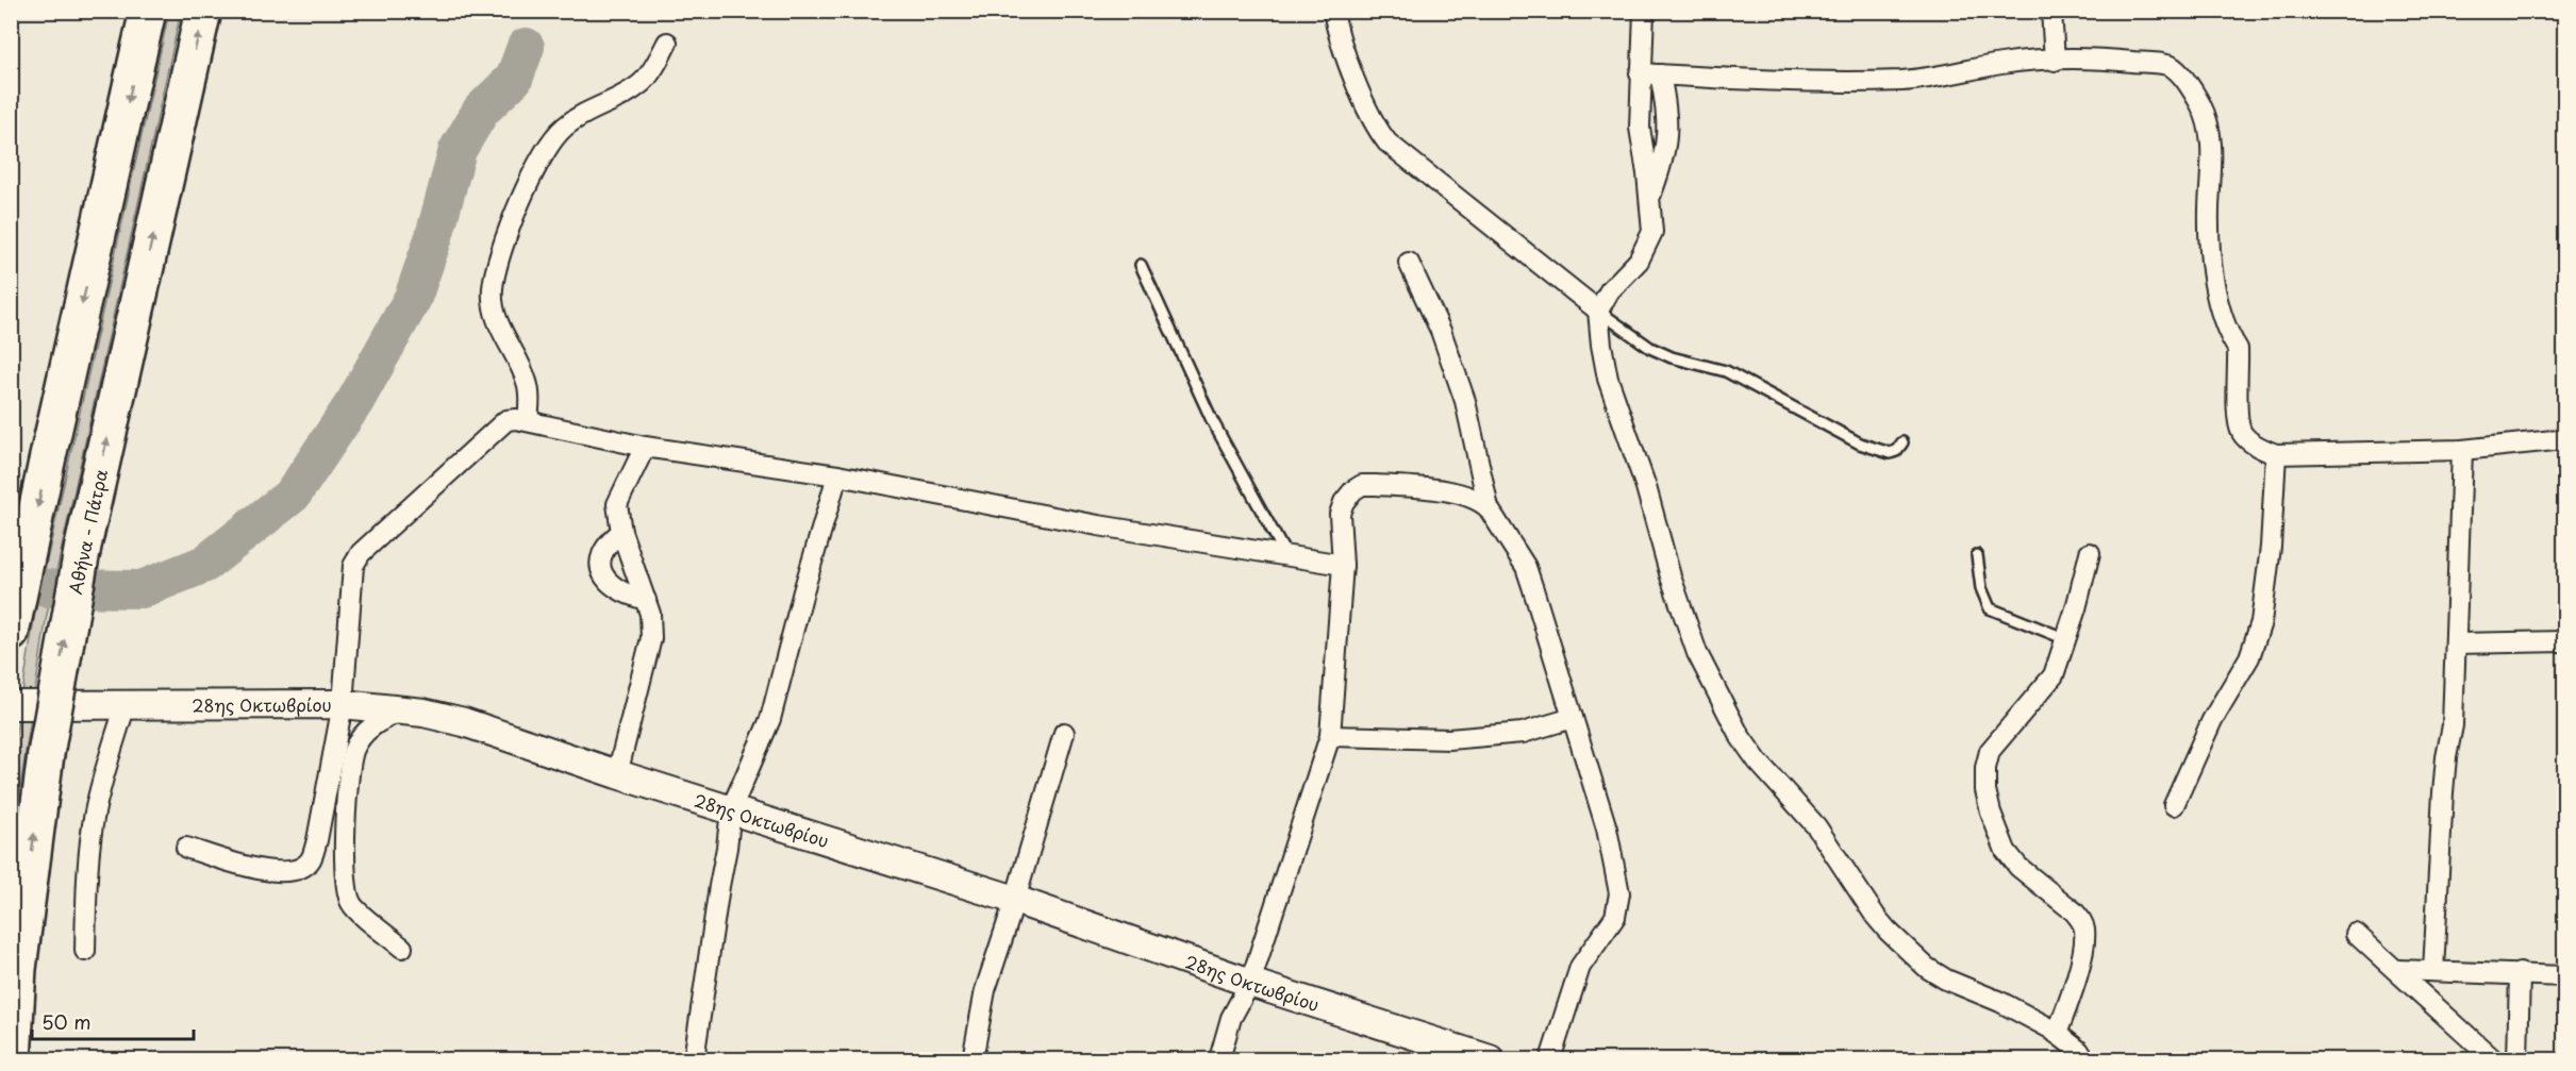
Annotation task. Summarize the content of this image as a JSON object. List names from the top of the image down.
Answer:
{
  "streets": {
    "highway": ["Αθήνα - Πάτρα"],
    "street": ["28ης Οκτωβρίου"]
  },
  "scale_bar": "50 m"
}
